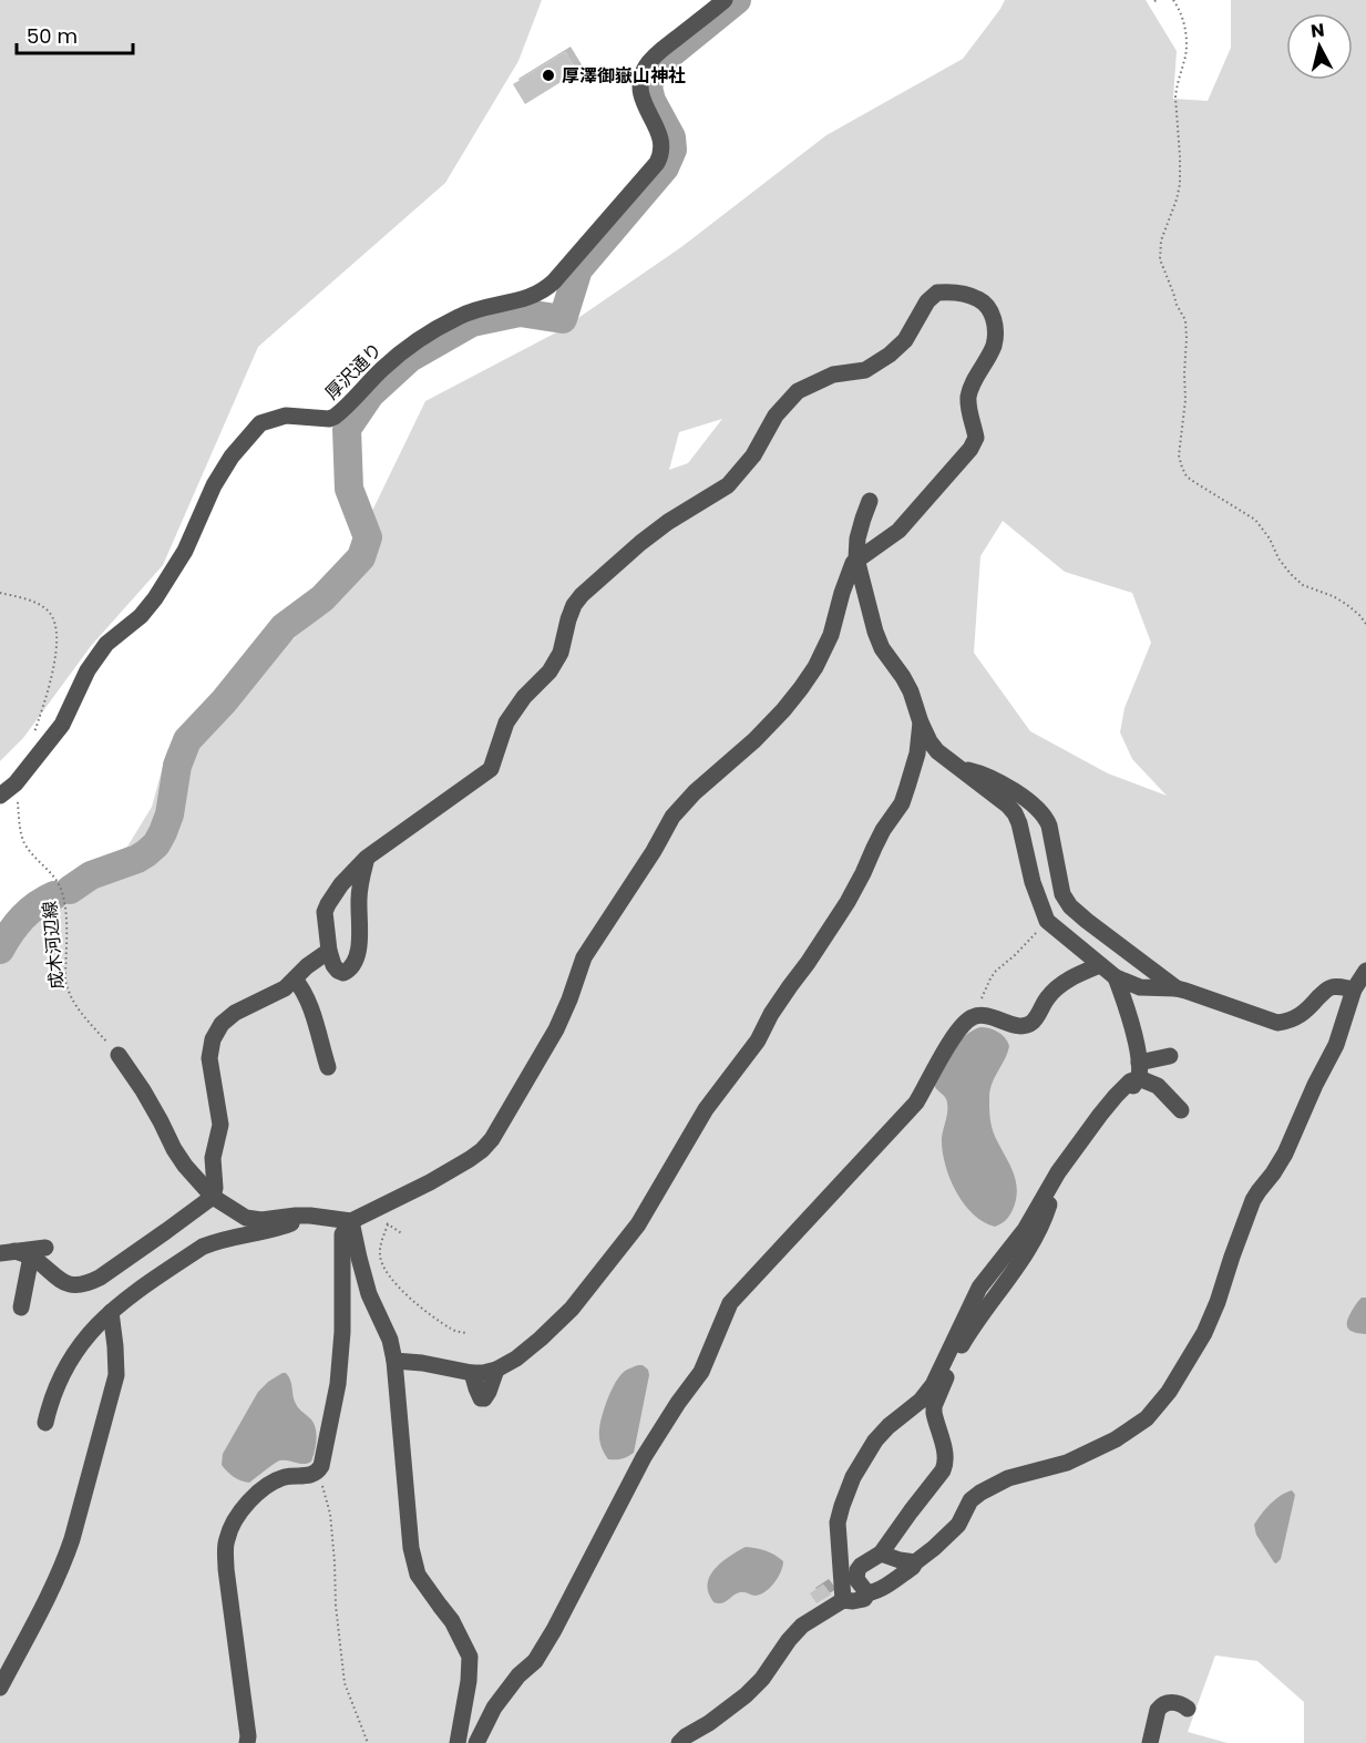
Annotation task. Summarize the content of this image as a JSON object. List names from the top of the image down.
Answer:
{
  "streets": {
    "street": ["厚沢通り"],
    "path": ["成木河辺線"]
  },
  "crossings": [
    ["厚沢通り", "成木河辺線"]
  ],
  "places": ["厚澤御嶽山神社"],
  "scale_bar": "50 m",
  "north": "top"
}
